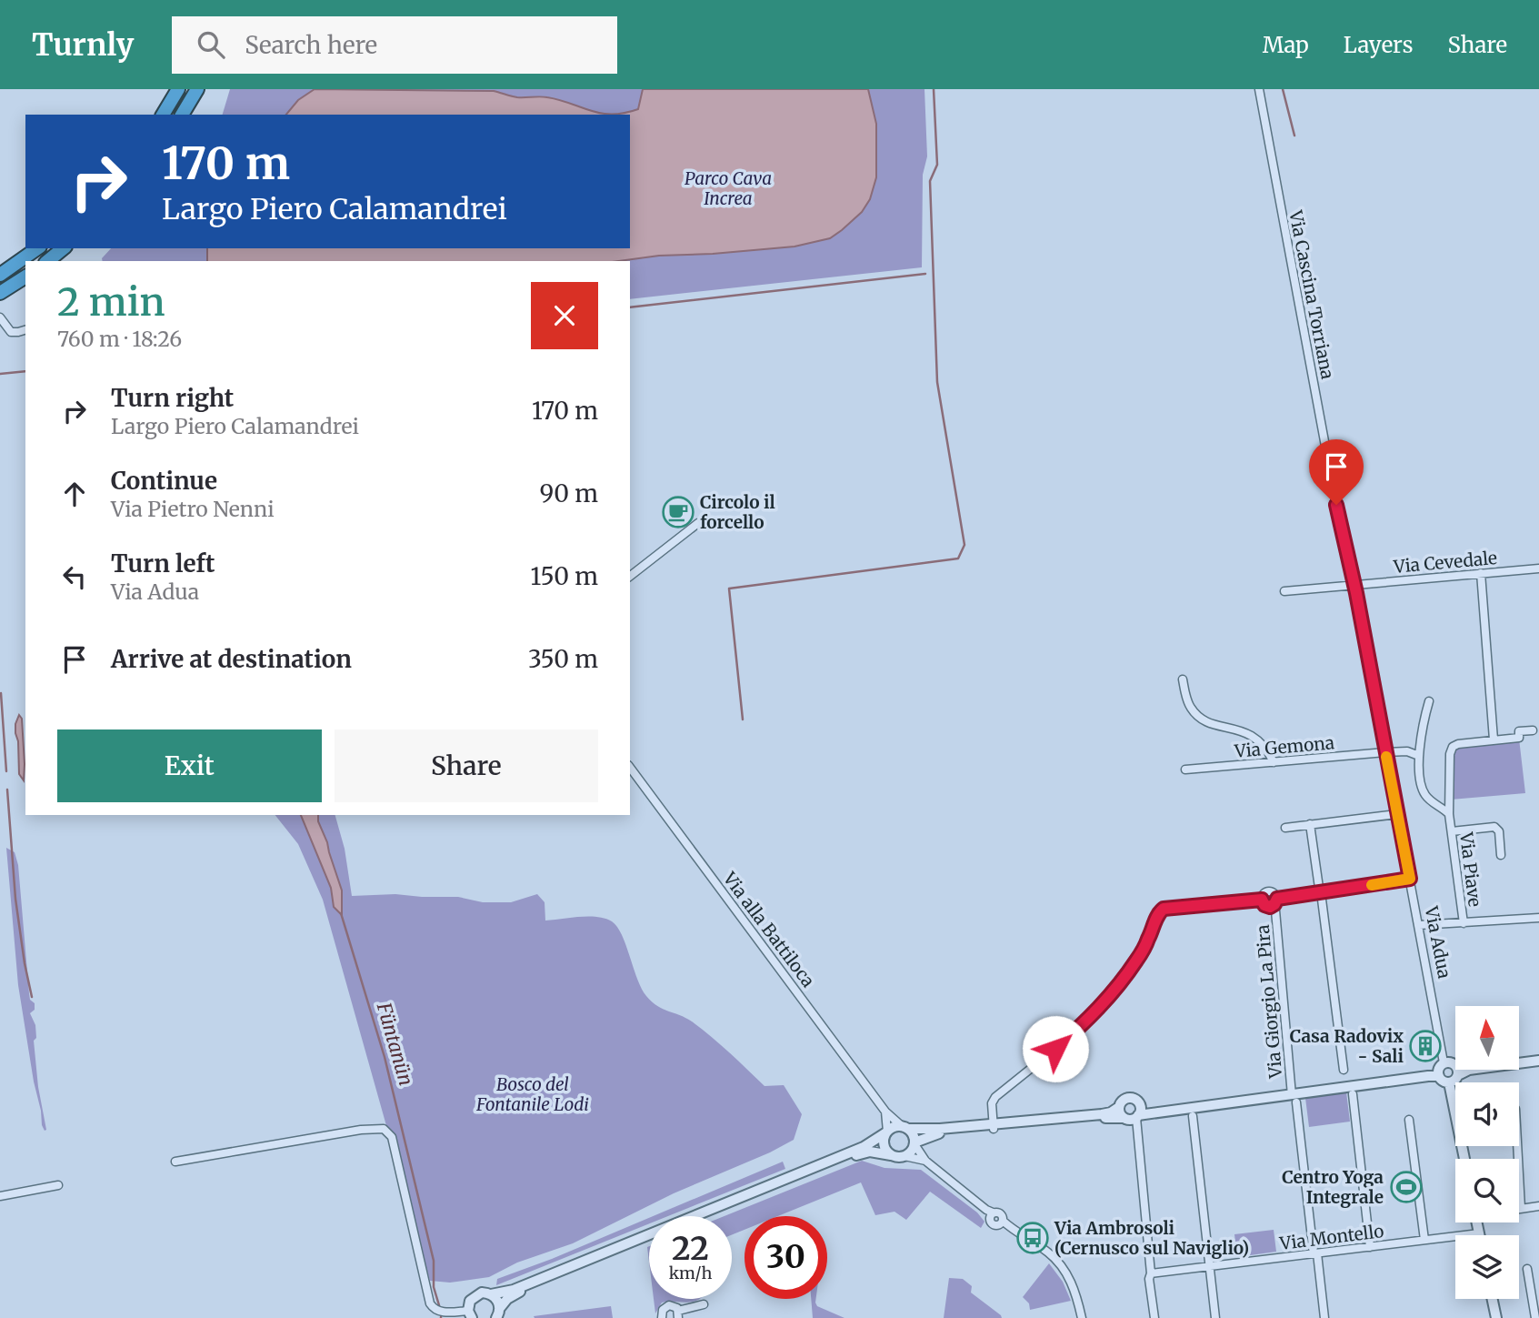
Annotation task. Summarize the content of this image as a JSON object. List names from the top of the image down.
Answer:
{
  "streets": {
    "street": [
      "Via Cascina Torriana",
      "Via Cevedale",
      "Via Gemona",
      "Via Piave",
      "Via alla Battiloca",
      "Via Adua",
      "Via Giorgio La Pira",
      "Via Montello"
    ]
  },
  "crossings": [
    ["Via Cascina Torriana", "Via Adua"],
    ["Via Cevedale", "Via Adua"],
    ["Via Gemona", "Via Adua"],
    ["Via Giorgio La Pira", "Via Montello"]
  ],
  "water": ["Füntanün"],
  "parks": ["Parco Cava Increa", "Bosco del Fontanile Lodi"],
  "places": {
    "cafe": ["Circolo il forcello"],
    "building": ["Casa Radovix - Sali"],
    "sports": ["Centro Yoga Integrale"],
    "bus stop": ["Via Ambrosoli (Cernusco sul Naviglio)"]
  },
  "north": "top",
  "page": {
    "header": "Turnly",
    "search": "Search here",
    "nav": ["Map", "Layers", "Share"],
    "turn": ["170 m", "Largo Piero Calamandrei"],
    "heading": ["2 min", "760 m · 18:26"],
    "list": [
      {
        "name": "Turn right",
        "note": "Largo Piero Calamandrei",
        "value": "170 m"
      },
      {
        "name": "Continue",
        "note": "Via Pietro Nenni",
        "value": "90 m"
      },
      {
        "name": "Turn left",
        "note": "Via Adua",
        "value": "150 m"
      },
      {
        "name": "Arrive at destination",
        "value": "350 m"
      }
    ],
    "buttons": ["Exit", "Share"],
    "speed": "22 km/h",
    "limit": "30"
  }
}
